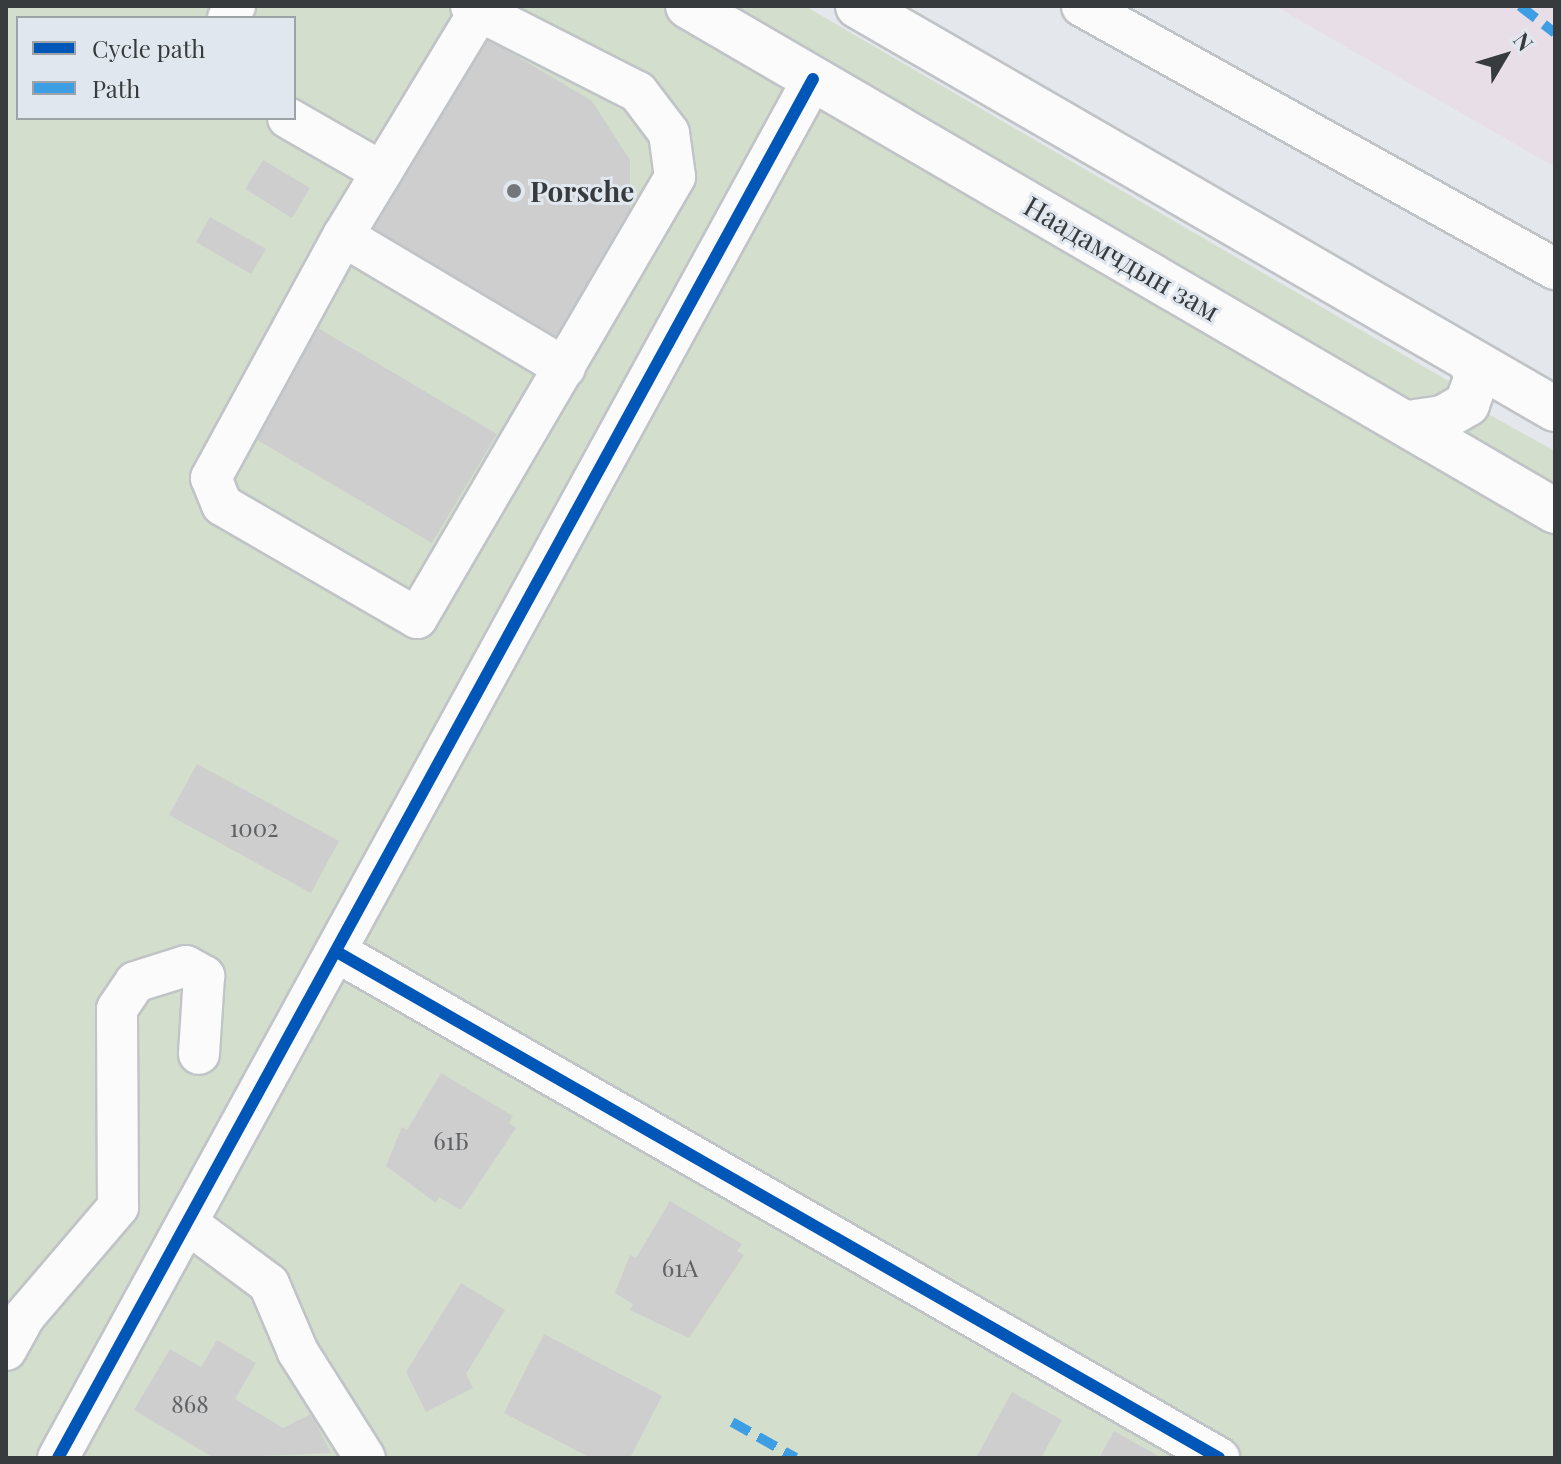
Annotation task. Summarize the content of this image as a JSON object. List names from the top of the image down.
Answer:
{
  "streets": {
    "highway": ["Наадамчдын зам"]
  },
  "places": ["Porsche"],
  "house_numbers": [
    "1002",
    "61Б",
    "61А",
    "868"
  ],
  "legend": ["Cycle path", "Path"],
  "north": "top right"
}
